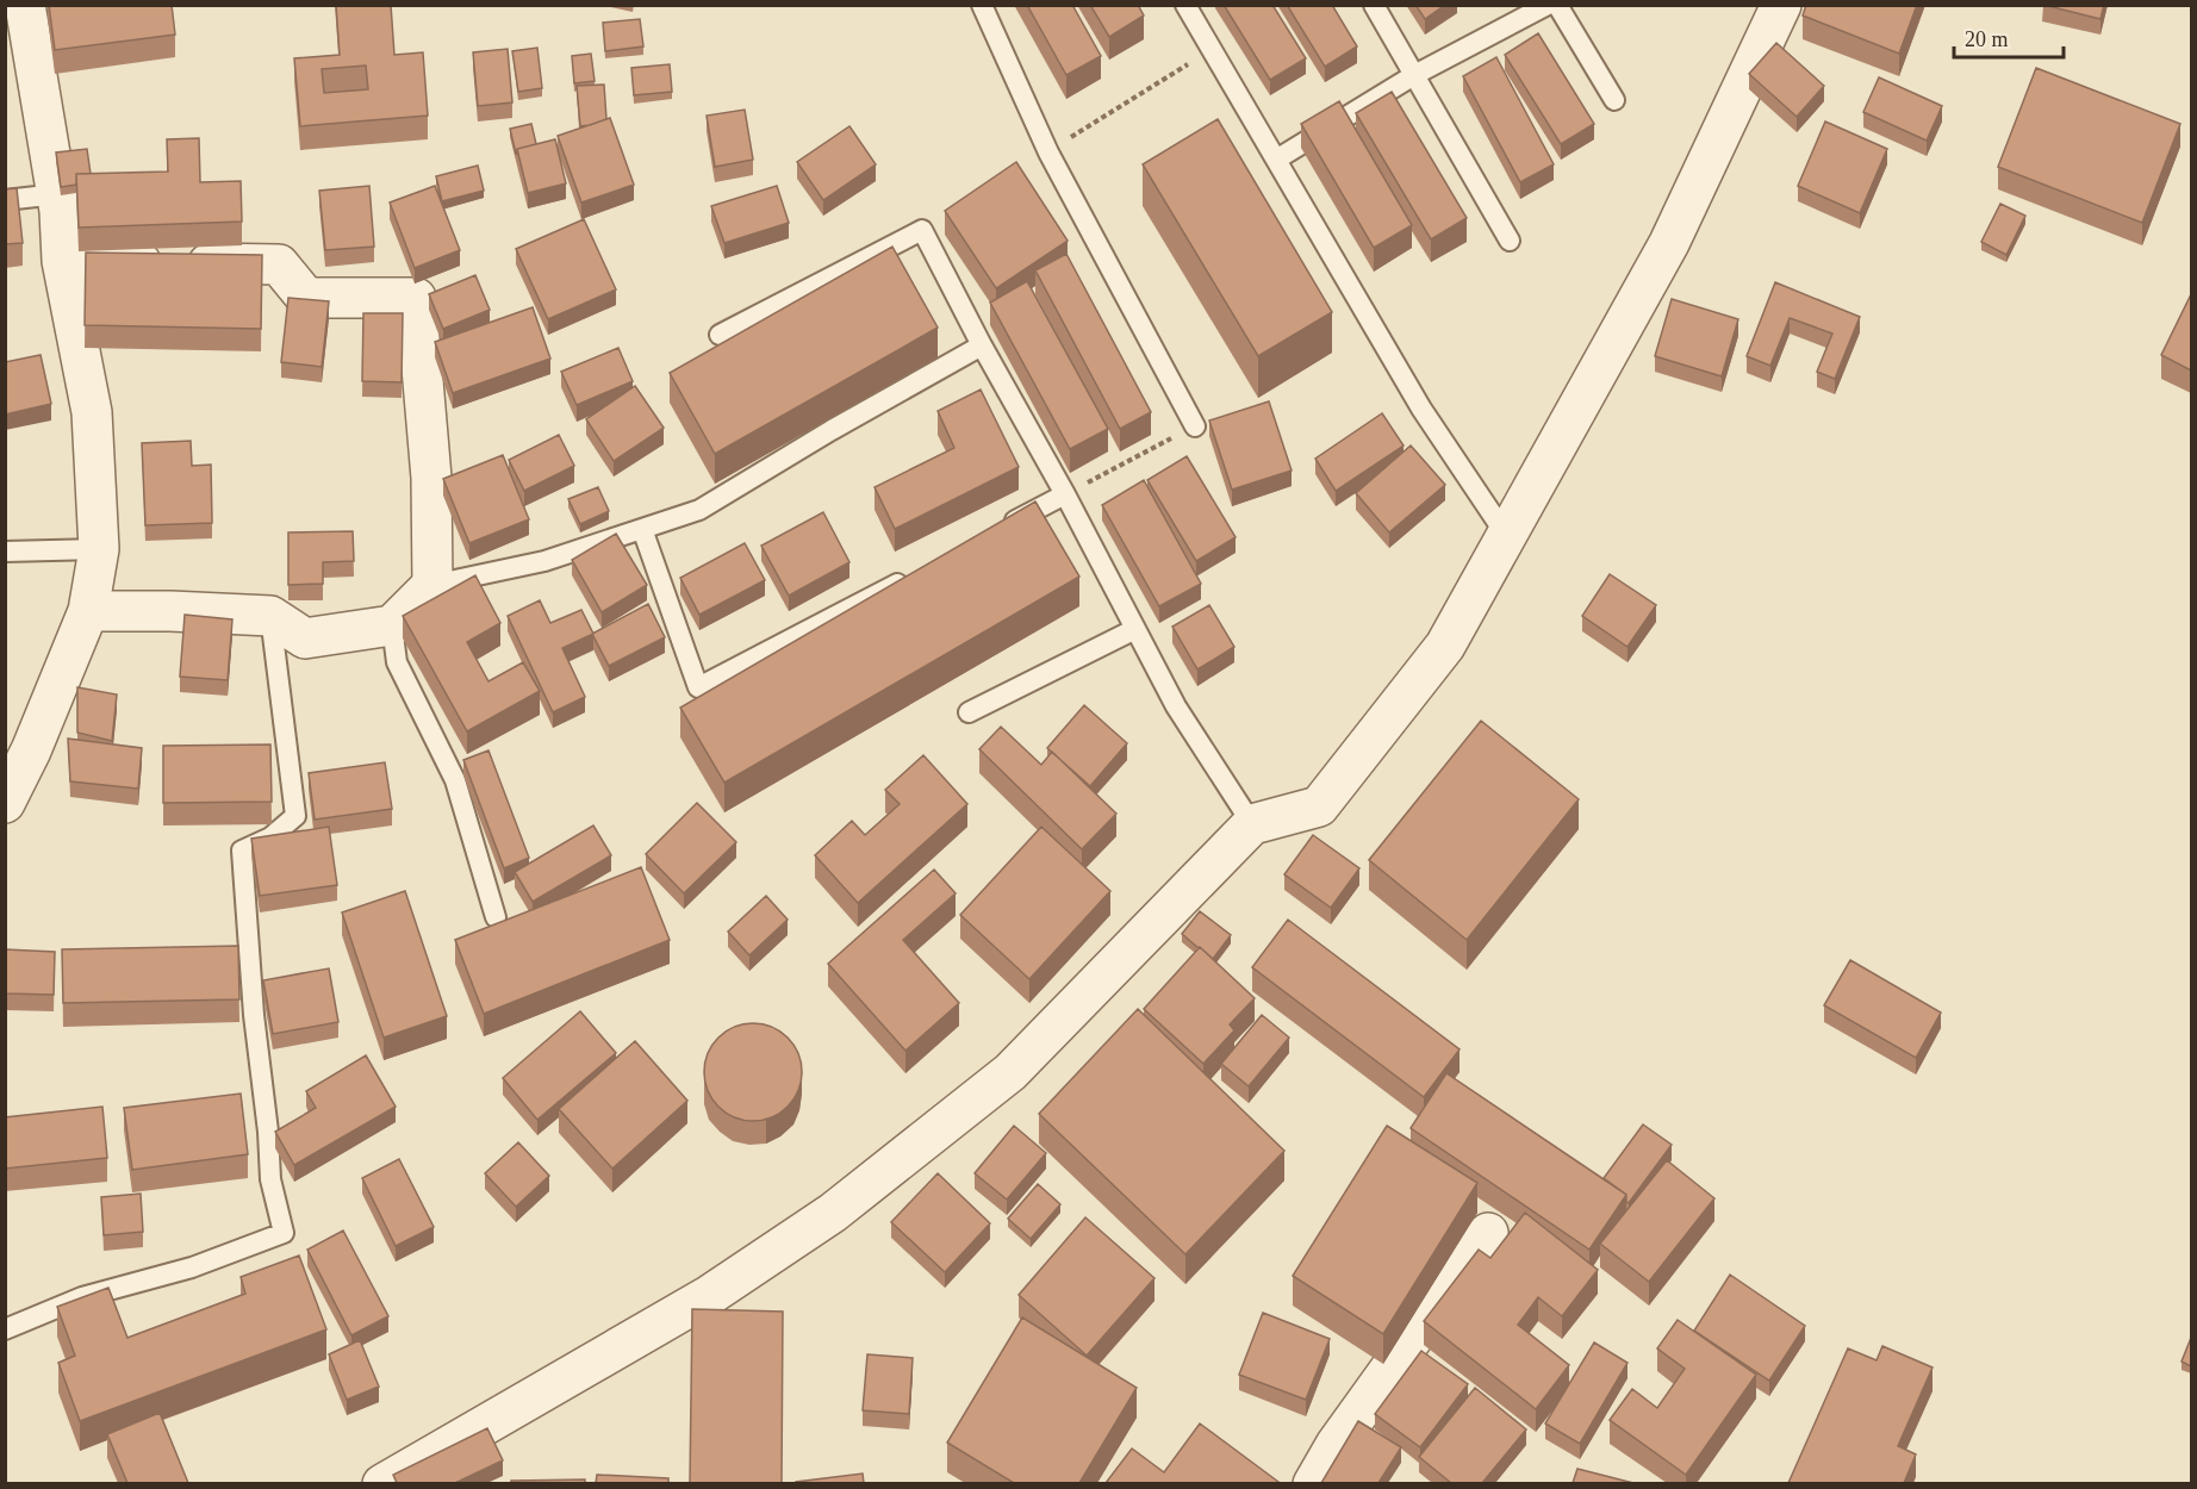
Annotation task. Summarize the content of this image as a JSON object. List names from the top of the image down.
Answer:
{
  "scale_bar": "20 m"
}
